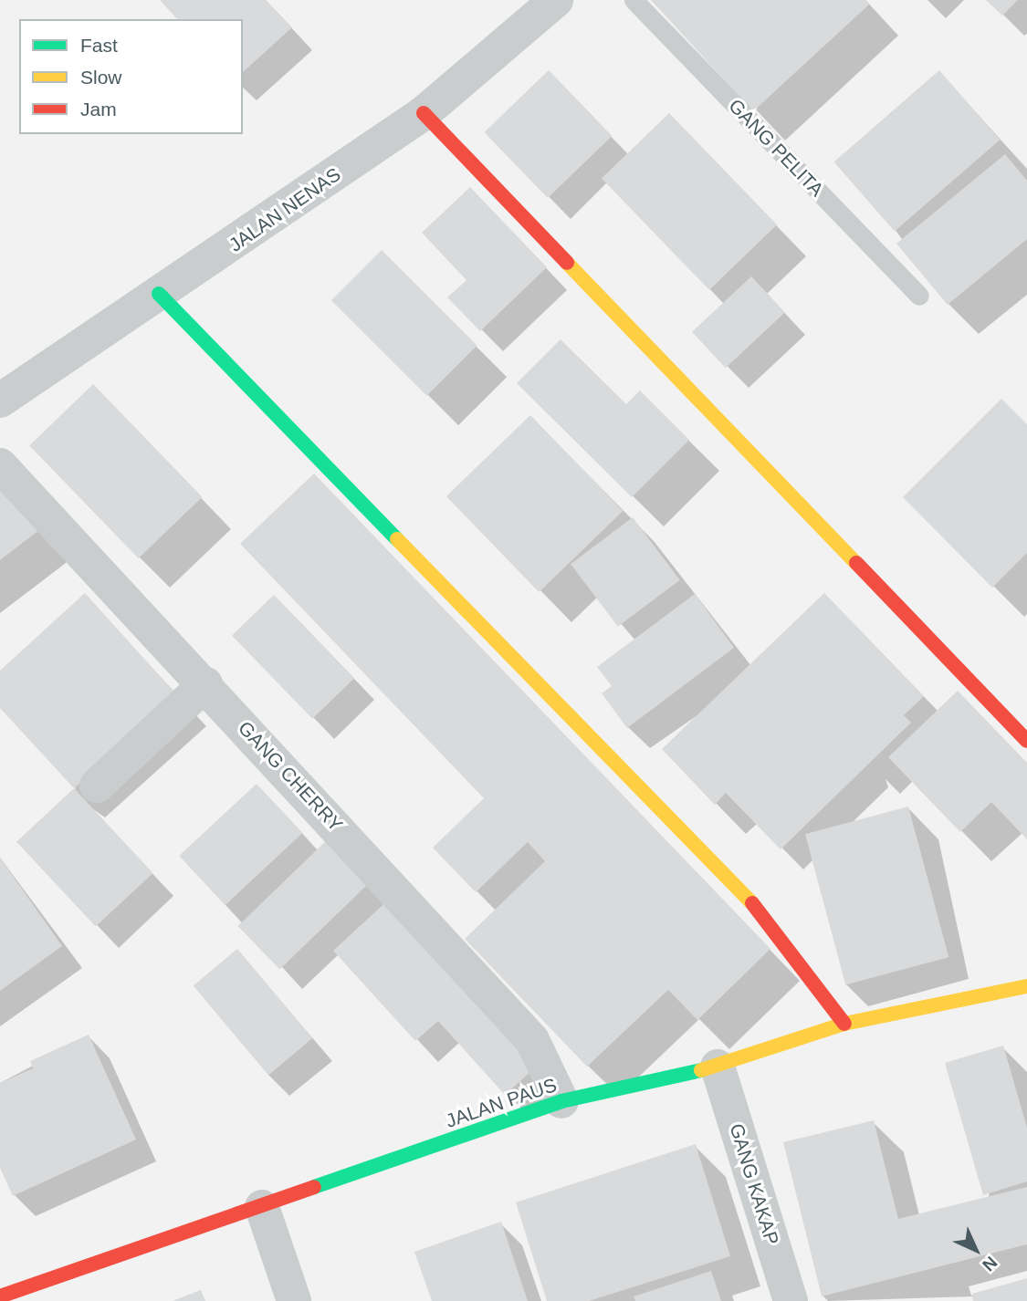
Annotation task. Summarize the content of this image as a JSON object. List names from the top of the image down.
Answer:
{
  "streets": {
    "street": [
      "JALAN NENAS",
      "GANG CHERRY",
      "JALAN PAUS",
      "GANG KAKAP"
    ],
    "lane": ["GANG PELITA"]
  },
  "crossings": [
    ["GANG CHERRY", "JALAN PAUS"],
    ["JALAN PAUS", "GANG KAKAP"]
  ],
  "legend": ["Fast", "Slow", "Jam"],
  "north": "bottom right"
}
